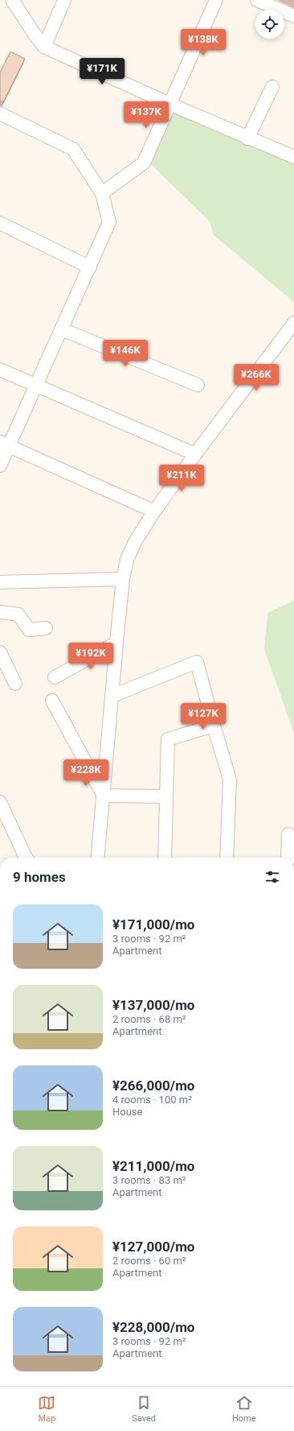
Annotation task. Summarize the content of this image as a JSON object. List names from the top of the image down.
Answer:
{
  "page": {
    "price": [
      "¥138K",
      "¥171K",
      "¥137K",
      "¥146K",
      "¥266K",
      "¥211K",
      "¥192K",
      "¥127K",
      "¥228K"
    ],
    "heading": "9 homes",
    "list": [
      {
        "name": "¥171,000/mo",
        "note": "3 rooms · 92 m² · Apartment"
      },
      {
        "name": "¥137,000/mo",
        "note": "2 rooms · 68 m² · Apartment"
      },
      {
        "name": "¥266,000/mo",
        "note": "4 rooms · 100 m² · House"
      },
      {
        "name": "¥211,000/mo",
        "note": "3 rooms · 83 m² · Apartment"
      },
      {
        "name": "¥127,000/mo",
        "note": "2 rooms · 60 m² · Apartment"
      },
      {
        "name": "¥228,000/mo",
        "note": "3 rooms · 92 m² · Apartment"
      }
    ],
    "tabs": ["Map", "Saved", "Home"]
  }
}
